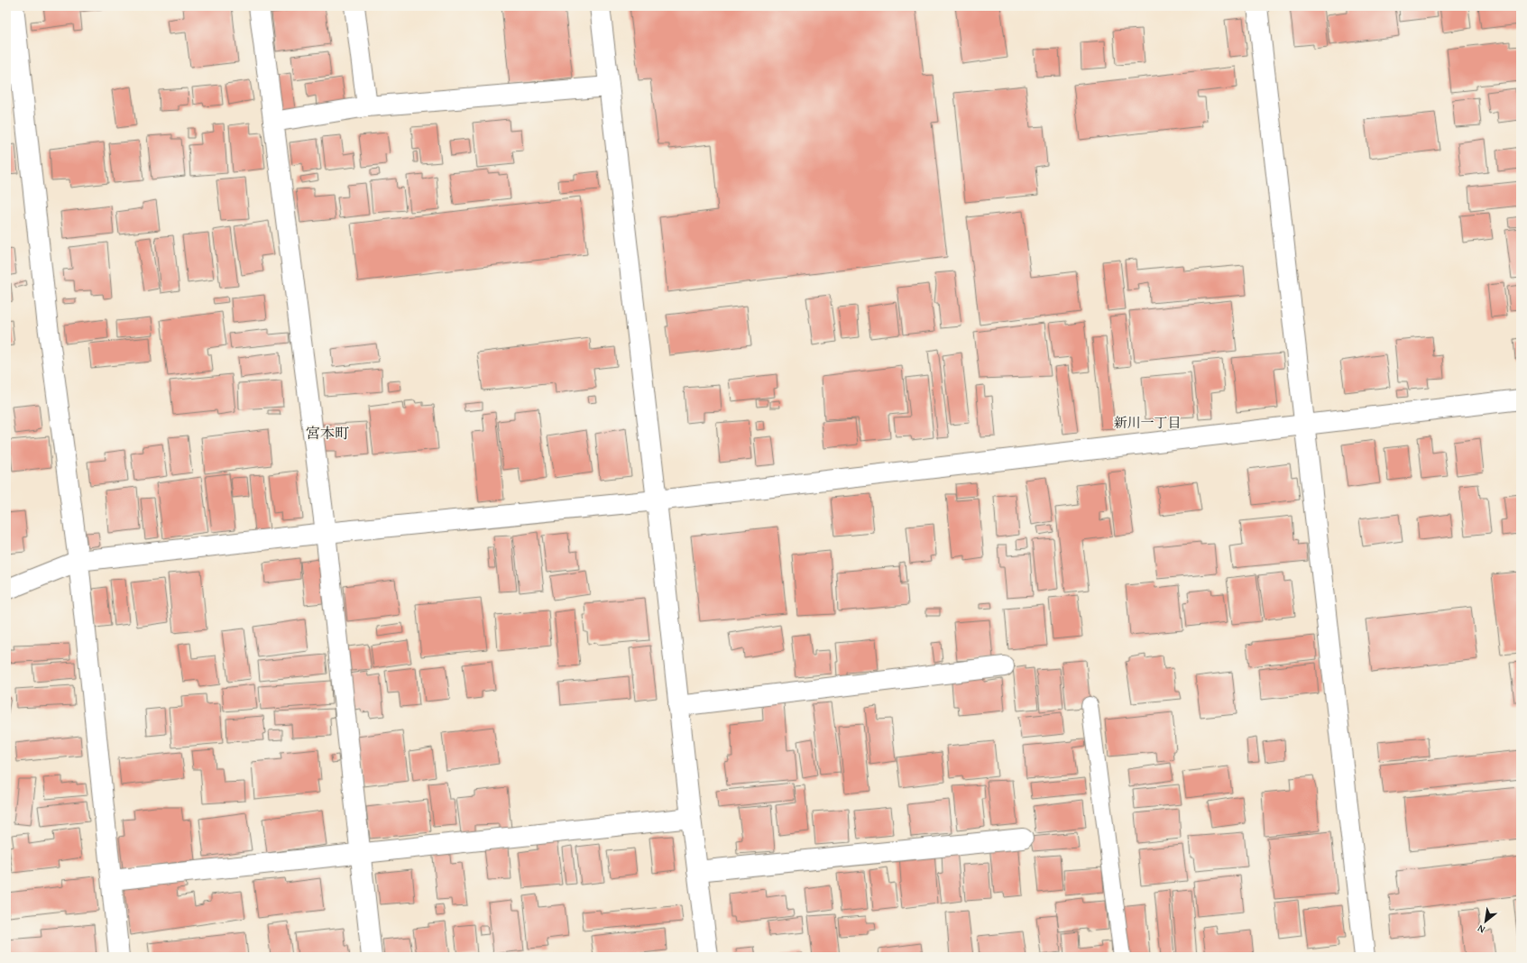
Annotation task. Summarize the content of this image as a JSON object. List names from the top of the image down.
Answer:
{
  "districts": ["新川一丁目", "宮本町"],
  "north": "bottom left"
}
